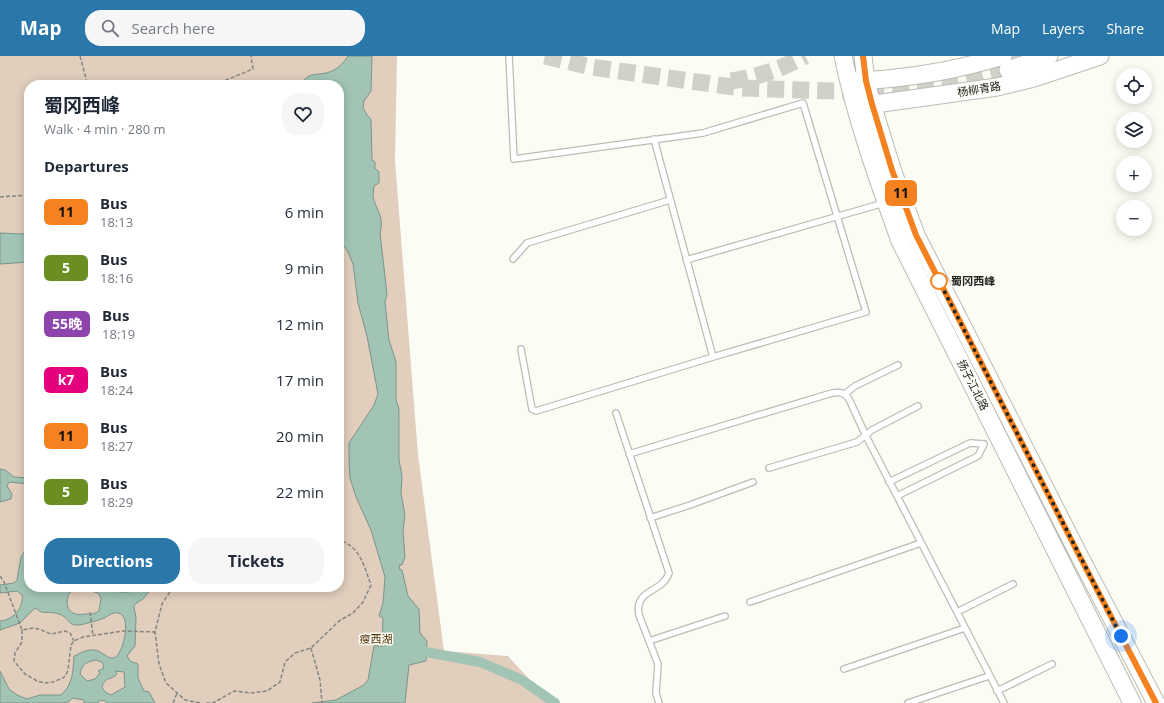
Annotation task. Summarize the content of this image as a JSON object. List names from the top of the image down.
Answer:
{
  "streets": {
    "main road": ["杨柳青路", "扬子江北路"]
  },
  "crossings": [
    ["杨柳青路", "扬子江北路"]
  ],
  "parks": ["瘦西湖"],
  "places": ["蜀冈西峰"],
  "lines": ["bus line 11"],
  "page": {
    "header": "Map",
    "search": "Search here",
    "nav": ["Map", "Layers", "Share"],
    "on_map": "11",
    "map_buttons": ["+", "−"],
    "heading": [
      ["蜀冈西峰", "Walk · 4 min · 280 m"],
      "Departures"
    ],
    "list": [
      {
        "mark": "11",
        "name": "Bus",
        "note": "18:13",
        "value": "6 min"
      },
      {
        "mark": "5",
        "name": "Bus",
        "note": "18:16",
        "value": "9 min"
      },
      {
        "mark": "55晚",
        "name": "Bus",
        "note": "18:19",
        "value": "12 min"
      },
      {
        "mark": "k7",
        "name": "Bus",
        "note": "18:24",
        "value": "17 min"
      },
      {
        "mark": "11",
        "name": "Bus",
        "note": "18:27",
        "value": "20 min"
      },
      {
        "mark": "5",
        "name": "Bus",
        "note": "18:29",
        "value": "22 min"
      }
    ],
    "buttons": ["Directions", "Tickets"]
  }
}
